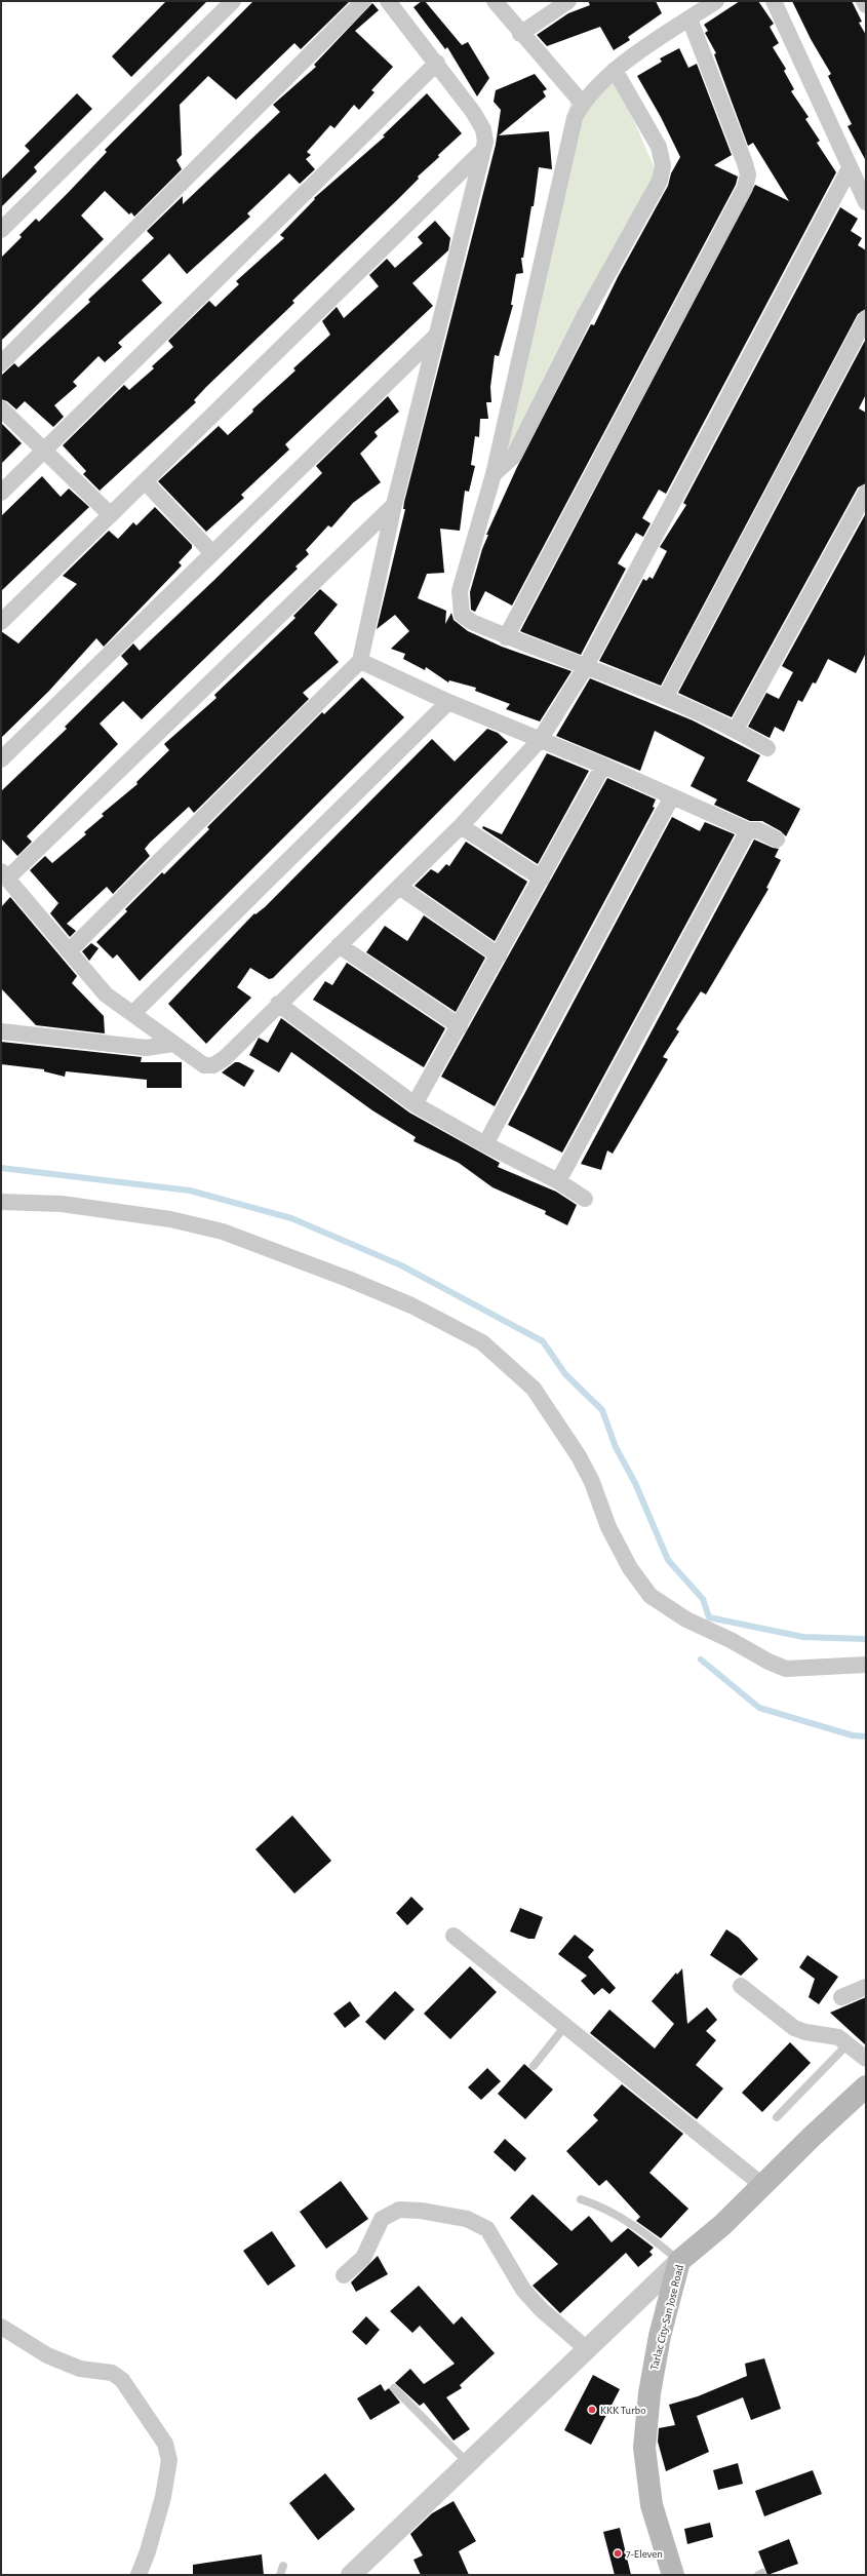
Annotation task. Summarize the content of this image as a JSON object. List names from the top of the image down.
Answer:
{
  "streets": {
    "main road": ["Tarlac City-San Jose Road"]
  },
  "places": ["KKK Turbo", "7-Eleven"]
}
